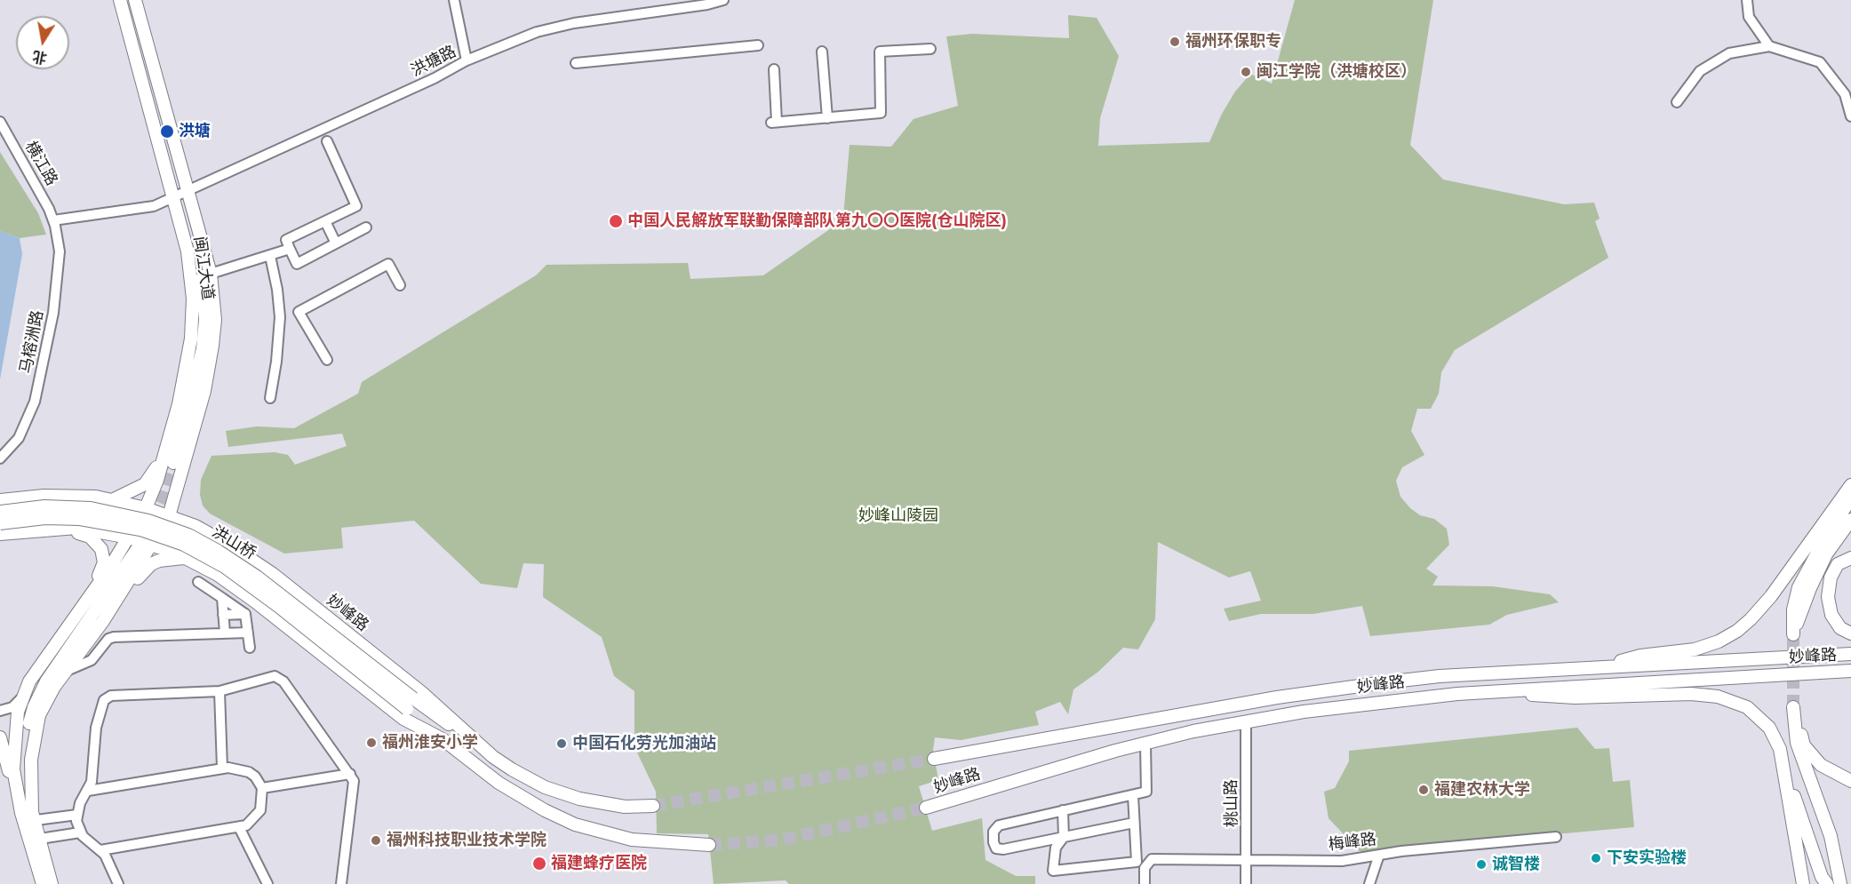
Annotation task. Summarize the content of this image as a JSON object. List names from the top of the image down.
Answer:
{
  "streets": {
    "main road": ["闽江大道", "洪山桥", "妙峰路"],
    "street": [
      "洪塘路",
      "横江路",
      "马榕洲路",
      "桃山路",
      "梅峰路"
    ]
  },
  "crossings": [
    ["洪塘路", "横江路"],
    ["洪塘路", "闽江大道"],
    ["洪塘路", "马榕洲路"],
    ["横江路", "马榕洲路"],
    ["闽江大道", "妙峰路"],
    ["妙峰路", "桃山路"],
    ["桃山路", "梅峰路"]
  ],
  "parks": ["妙峰山陵园"],
  "places": [
    "福州环保职专",
    "闽江学院（洪塘校区）",
    "洪塘",
    "中国人民解放军联勤保障部队第九〇〇医院(仓山院区)",
    "福州淮安小学",
    "中国石化劳光加油站",
    "福建农林大学",
    "福州科技职业技术学院",
    "下安实验楼",
    "福建蜂疗医院",
    "诚智楼"
  ],
  "north": "bottom"
}
